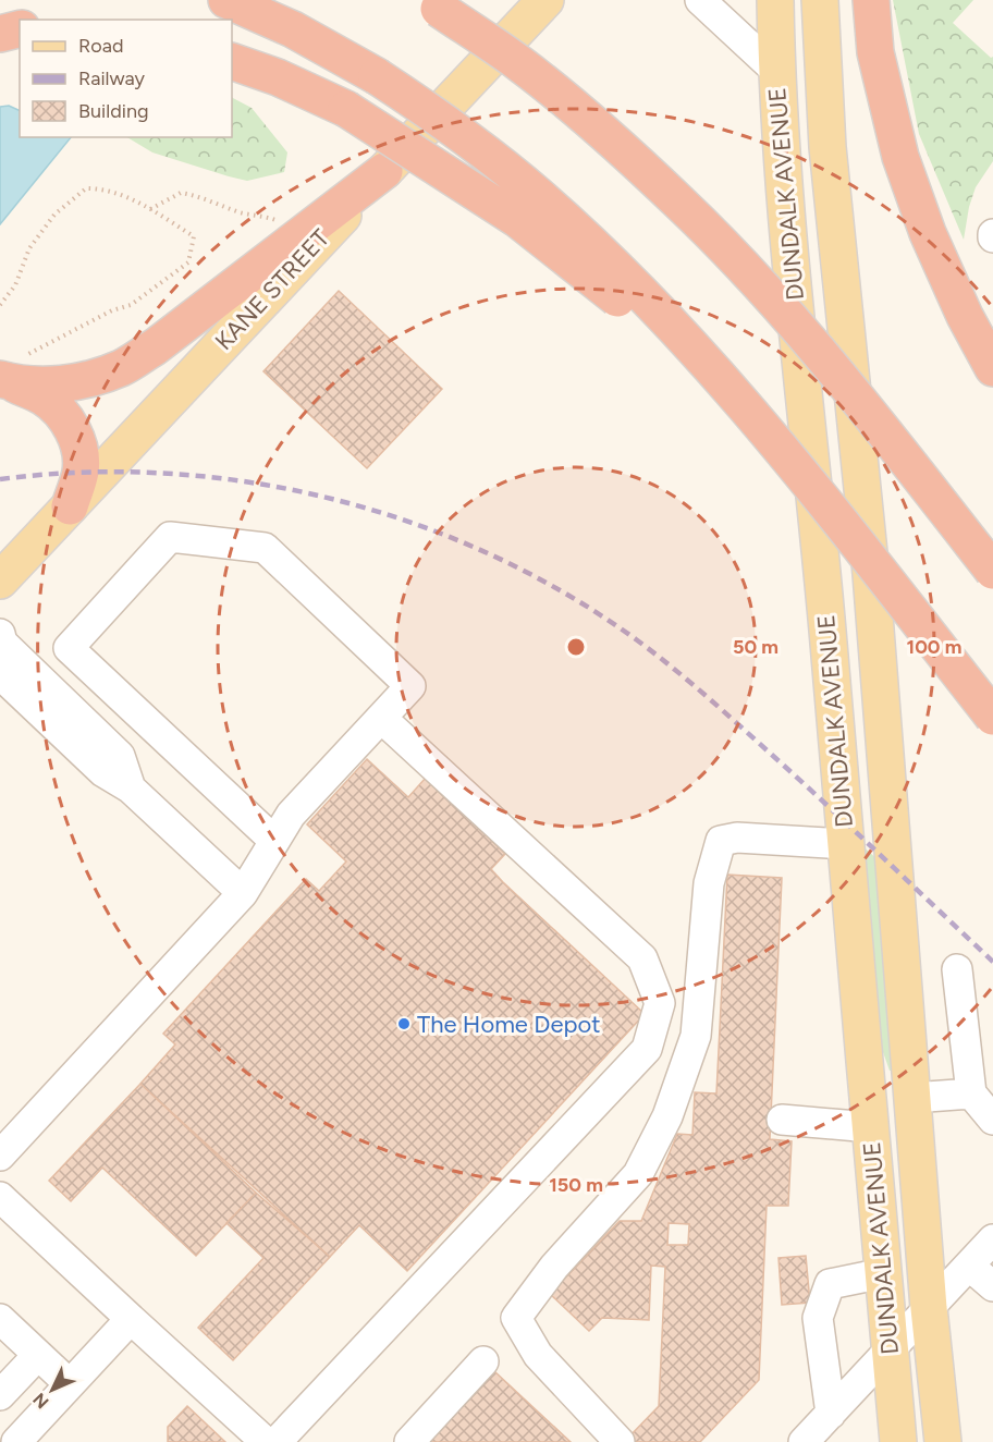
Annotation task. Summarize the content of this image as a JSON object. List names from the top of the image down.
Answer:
{
  "streets": {
    "main road": ["DUNDALK AVENUE", "KANE STREET"]
  },
  "places": ["The Home Depot"],
  "legend": ["Road", "Railway", "Building"],
  "north": "bottom left",
  "rings": ["50 m", "100 m", "150 m"]
}
